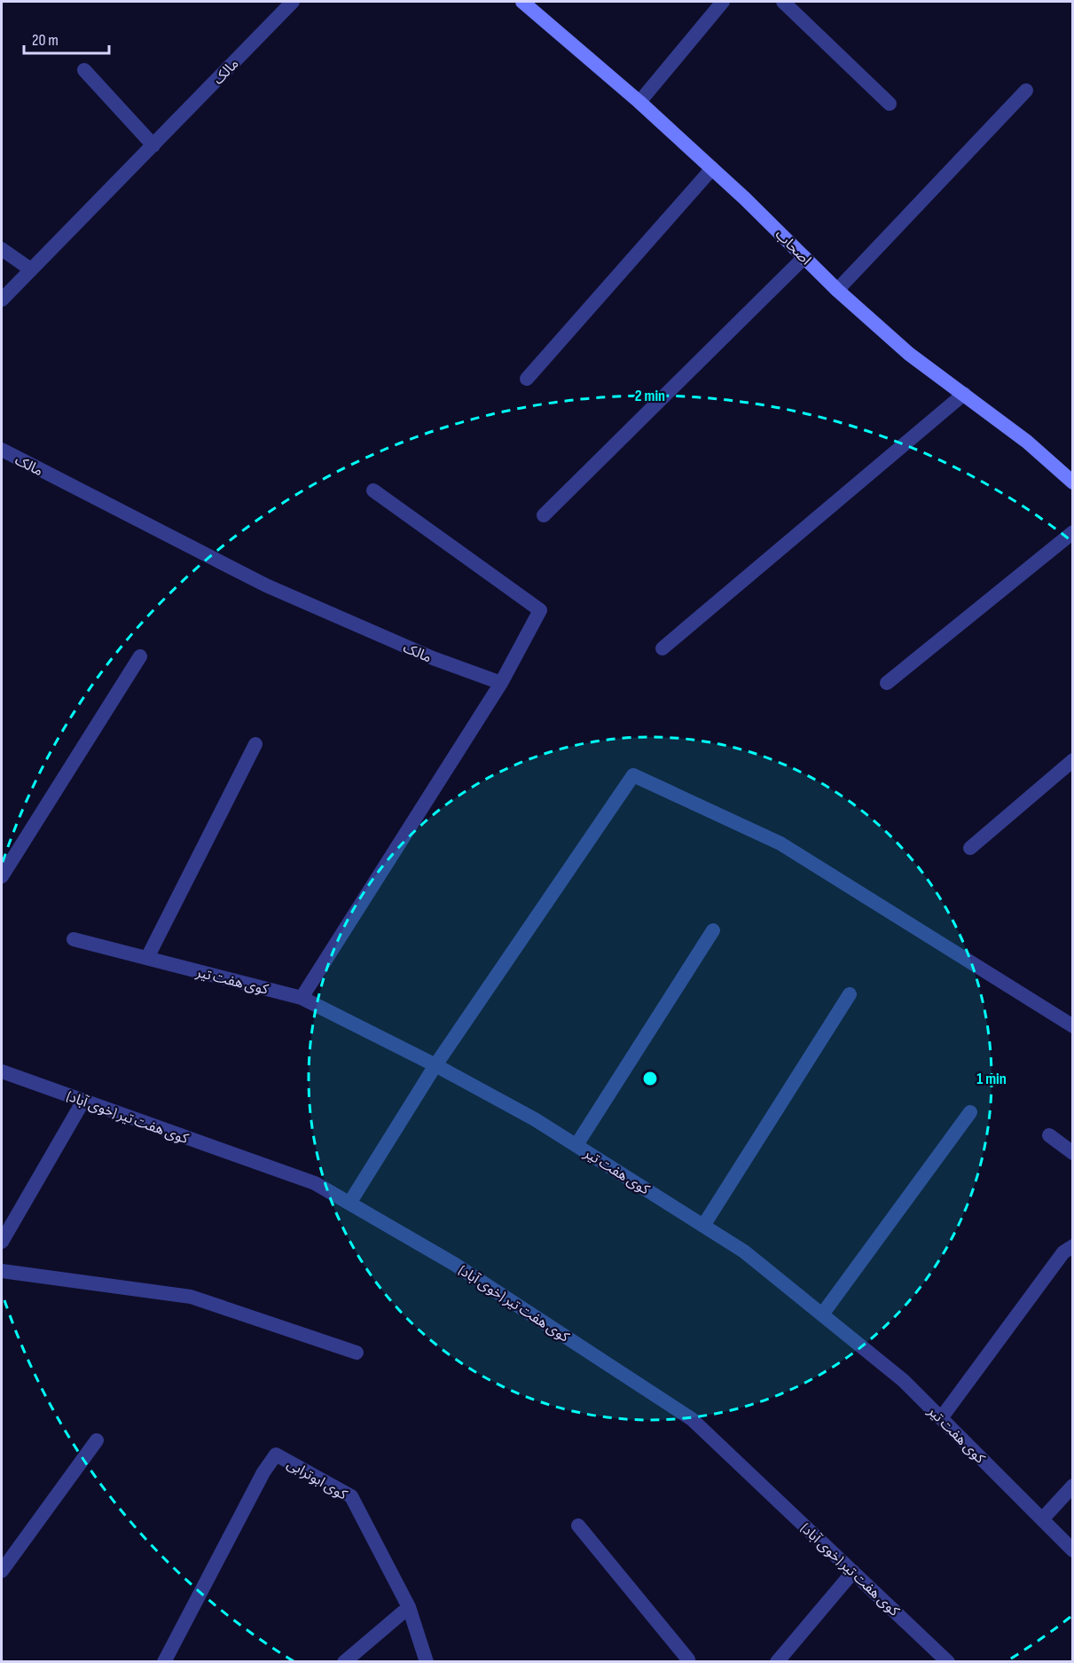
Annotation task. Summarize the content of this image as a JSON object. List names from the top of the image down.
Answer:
{
  "streets": {
    "main road": ["اصحاب"],
    "street": [
      "مالک",
      "کوی هفت تیر",
      "کوی هفت تیر (خوی آباد)",
      "کوی ابوترابی"
    ]
  },
  "scale_bar": "20 m",
  "rings": ["2 min", "1 min"]
}
